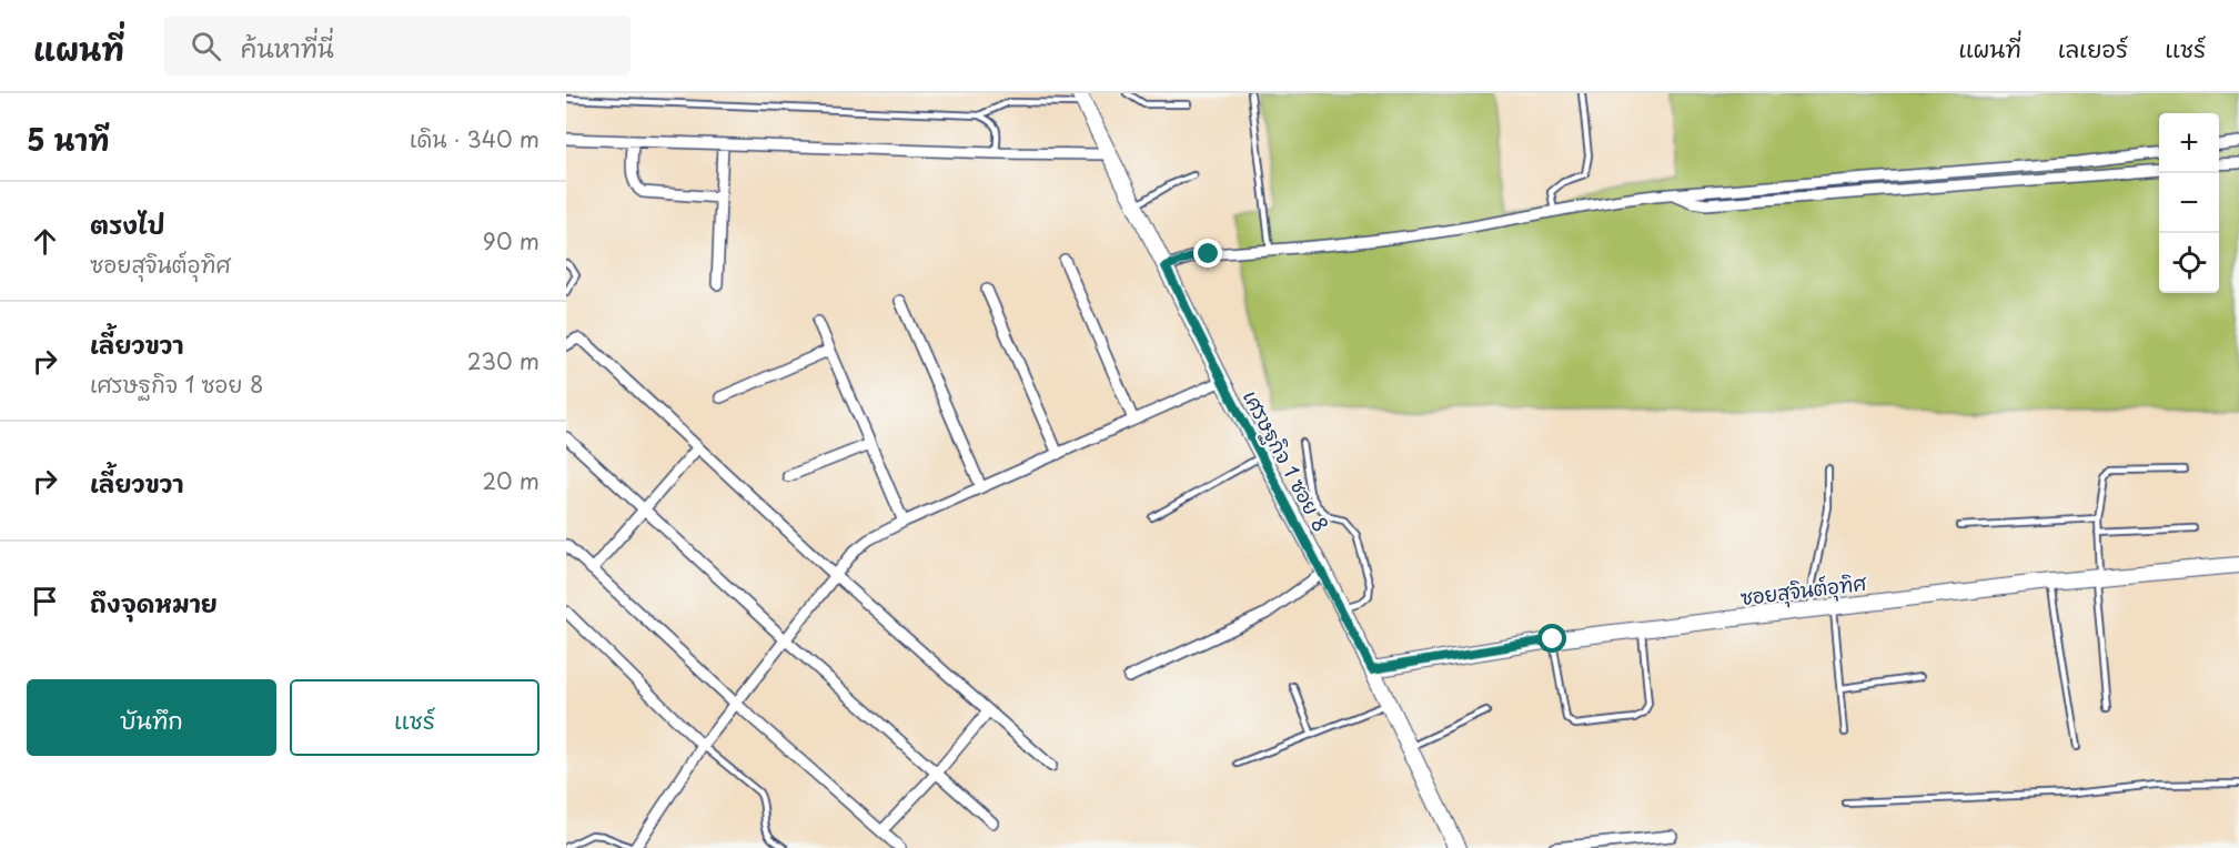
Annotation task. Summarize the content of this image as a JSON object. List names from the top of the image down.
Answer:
{
  "streets": {
    "street": ["เศรษฐกิจ 1 ซอย 8", "ซอยสุจินต์อุทิศ"]
  },
  "crossings": [
    ["เศรษฐกิจ 1 ซอย 8", "ซอยสุจินต์อุทิศ"]
  ],
  "page": {
    "header": "แผนที่",
    "search": "ค้นหาที่นี่",
    "nav": ["แผนที่", "เลเยอร์", "แชร์"],
    "heading": ["5 นาที", "เดิน · 340 m"],
    "map_buttons": ["+", "−"],
    "list": [
      ["ตรงไป", "ซอยสุจินต์อุทิศ", "90 m"],
      ["เลี้ยวขวา", "เศรษฐกิจ 1 ซอย 8", "230 m"],
      ["เลี้ยวขวา", "20 m"],
      "ถึงจุดหมาย"
    ],
    "buttons": ["บันทึก", "แชร์"]
  }
}
